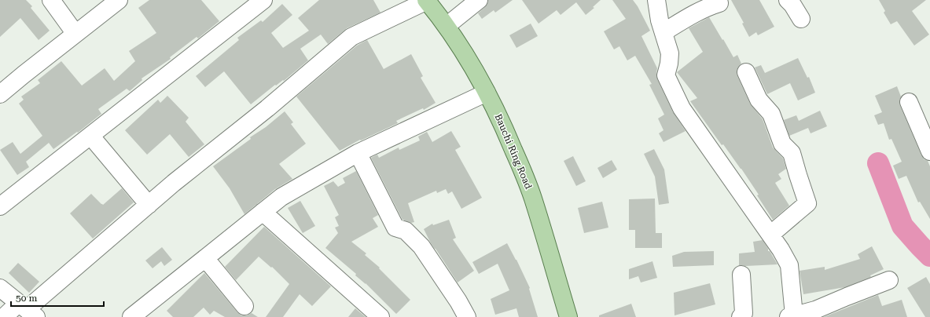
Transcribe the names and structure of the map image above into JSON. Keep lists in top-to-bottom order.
{
  "streets": {
    "main road": ["Bauchi Ring Road"]
  },
  "scale_bar": "50 m"
}
